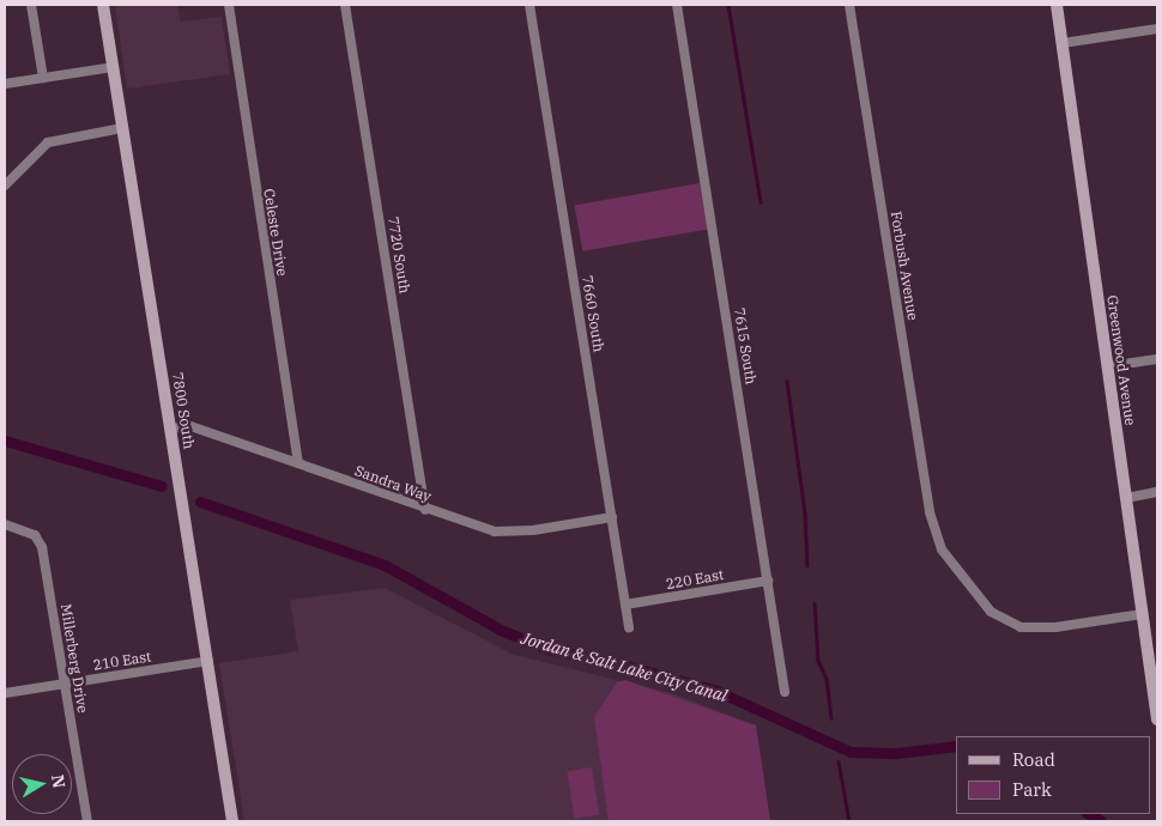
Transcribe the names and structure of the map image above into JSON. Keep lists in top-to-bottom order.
{
  "streets": {
    "main road": ["Greenwood Avenue", "7800 South"],
    "street": [
      "Celeste Drive",
      "7720 South",
      "Forbush Avenue",
      "7660 South",
      "7615 South",
      "Sandra Way",
      "220 East",
      "Millerberg Drive",
      "210 East"
    ]
  },
  "crossings": [
    ["Celeste Drive", "Sandra Way"],
    ["7720 South", "Sandra Way"],
    ["Forbush Avenue", "Greenwood Avenue"],
    ["7660 South", "Sandra Way"],
    ["7660 South", "220 East"],
    ["7615 South", "220 East"],
    ["7800 South", "Sandra Way"],
    ["7800 South", "210 East"],
    ["Millerberg Drive", "210 East"]
  ],
  "water": ["Jordan & Salt Lake City Canal"],
  "legend": ["Road", "Park"],
  "north": "right"
}
